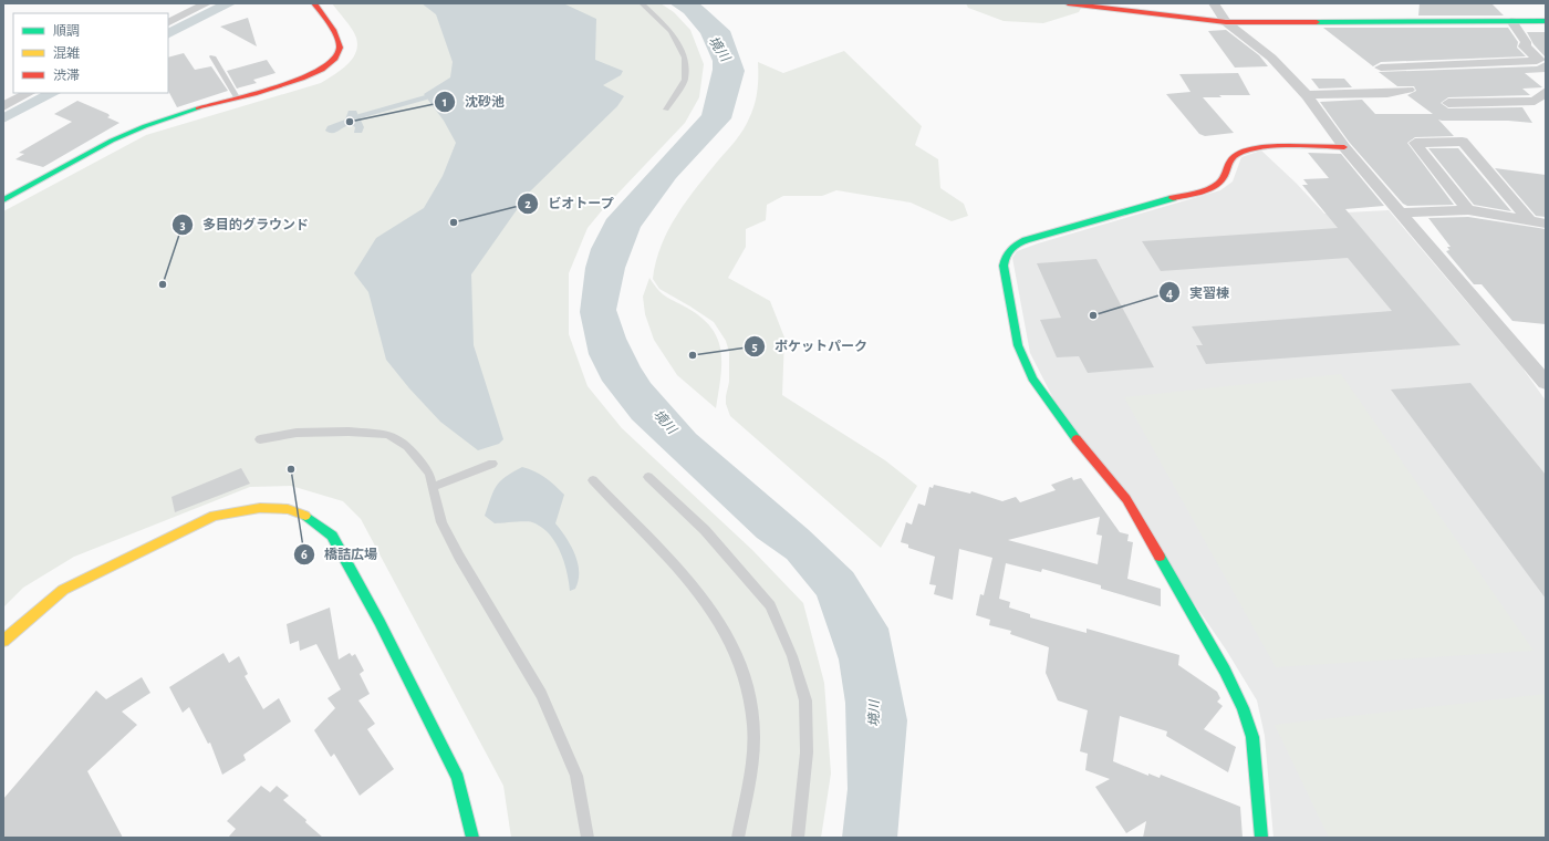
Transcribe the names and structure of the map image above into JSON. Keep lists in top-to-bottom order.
{
  "water": ["境川"],
  "places": [
    "沈砂池",
    "ビオトープ",
    "多目的グラウンド",
    "実習棟",
    "ポケットパーク",
    "橋詰広場"
  ],
  "legend": ["順調", "混雑", "渋滞"]
}
